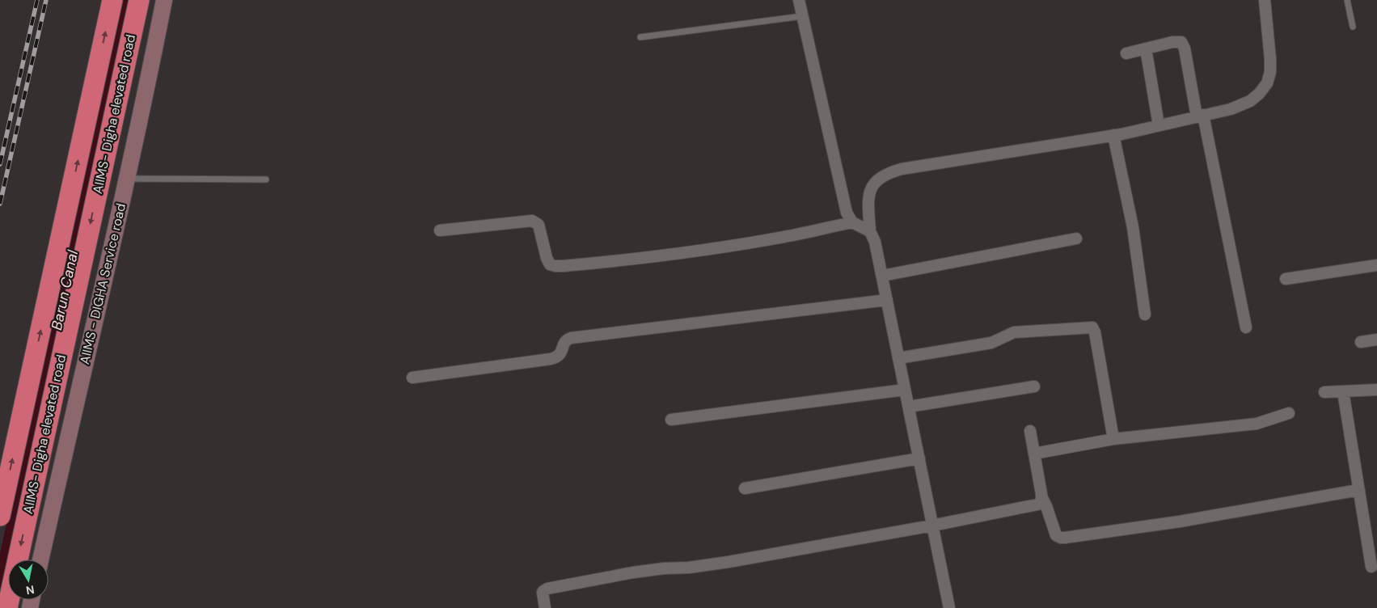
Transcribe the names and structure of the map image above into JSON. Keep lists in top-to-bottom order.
{
  "streets": {
    "highway": ["AIIMS- Digha elevated road"],
    "main road": ["AIIMS - DIGHA Service road"]
  },
  "water": ["Barun Canal"],
  "north": "bottom"
}
